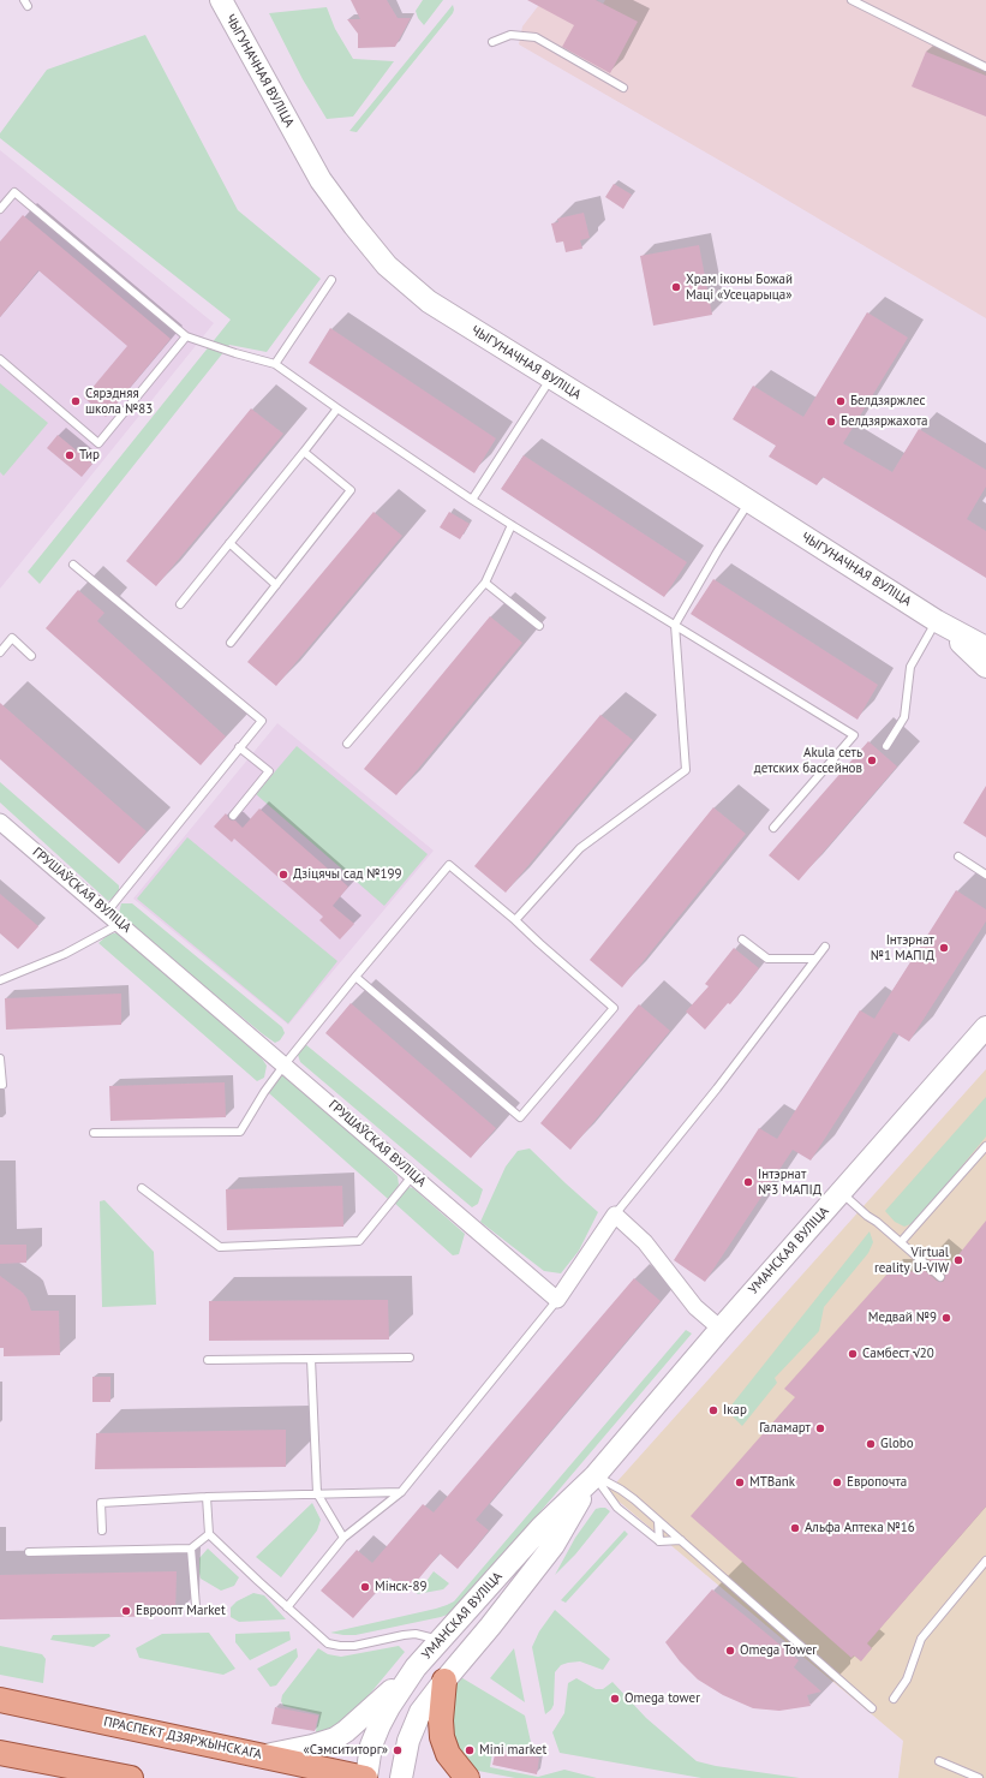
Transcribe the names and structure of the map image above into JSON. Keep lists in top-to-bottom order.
{
  "streets": {
    "main road": ["ЧЫГУНАЧНАЯ ВУЛІЦА", "УМАНСКАЯ ВУЛІЦА", "ПРАСПЕКТ ДЗЯРЖЫНСКАГА"],
    "street": ["ГРУШАЎСКАЯ ВУЛІЦА"]
  },
  "crossings": [
    ["УМАНСКАЯ ВУЛІЦА", "ПРАСПЕКТ ДЗЯРЖЫНСКАГА"]
  ],
  "places": [
    "Храм іконы Божай Маці «Усецарыца»",
    "Сярэдняя школа №83",
    "Белдзяржлес",
    "Белдзяржахота",
    "Тир",
    "Akula сеть детских бассейнов",
    "Дзіцячы сад №199",
    "Інтэрнат №1 МАПІД",
    "Інтэрнат №3 МАПІД",
    "Virtual reality U-VIW",
    "Медвай №9",
    "Самбест √20",
    "Ікар",
    "Галамарт",
    "Globo",
    "MTBank",
    "Европочта",
    "Альфа Аптека №16",
    "Мінск-89",
    "Евроопт Market",
    "Omega Tower",
    "Omega tower",
    "«Сэмсититорг»",
    "Mini market"
  ]
}
